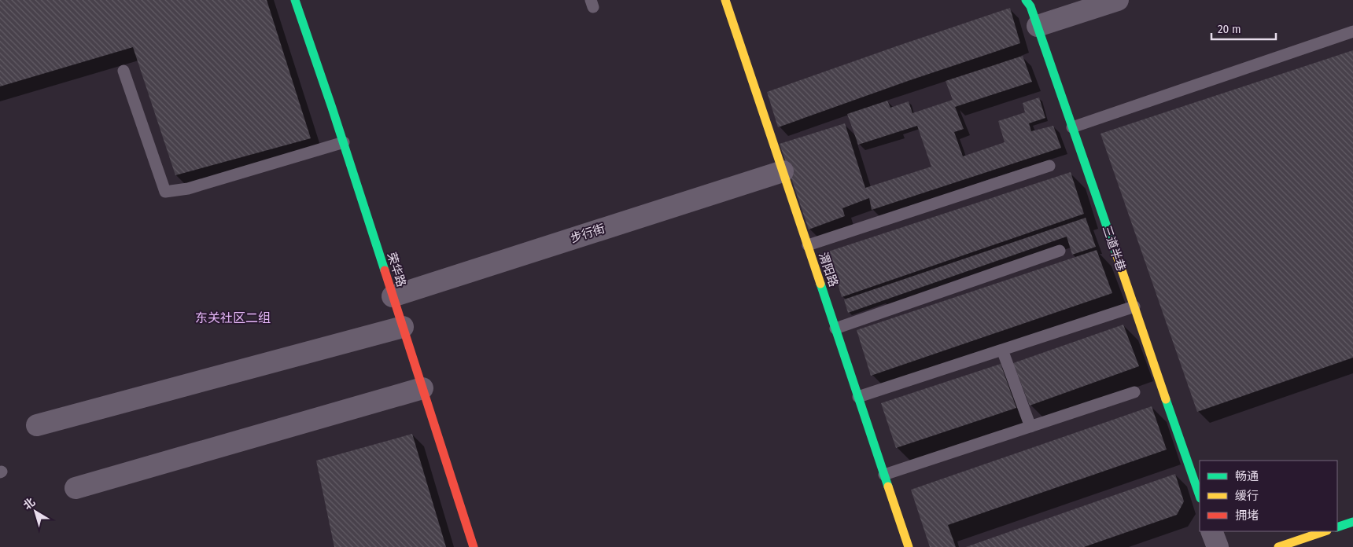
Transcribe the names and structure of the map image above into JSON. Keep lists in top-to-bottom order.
{
  "streets": {
    "street": [
      "步行街",
      "三道半巷",
      "荣华路",
      "渭阳路"
    ]
  },
  "crossings": [
    ["步行街", "荣华路"],
    ["步行街", "渭阳路"]
  ],
  "districts": ["东关社区二组"],
  "legend": ["畅通", "缓行", "拥堵"],
  "scale_bar": "20 m",
  "north": "top left"
}
